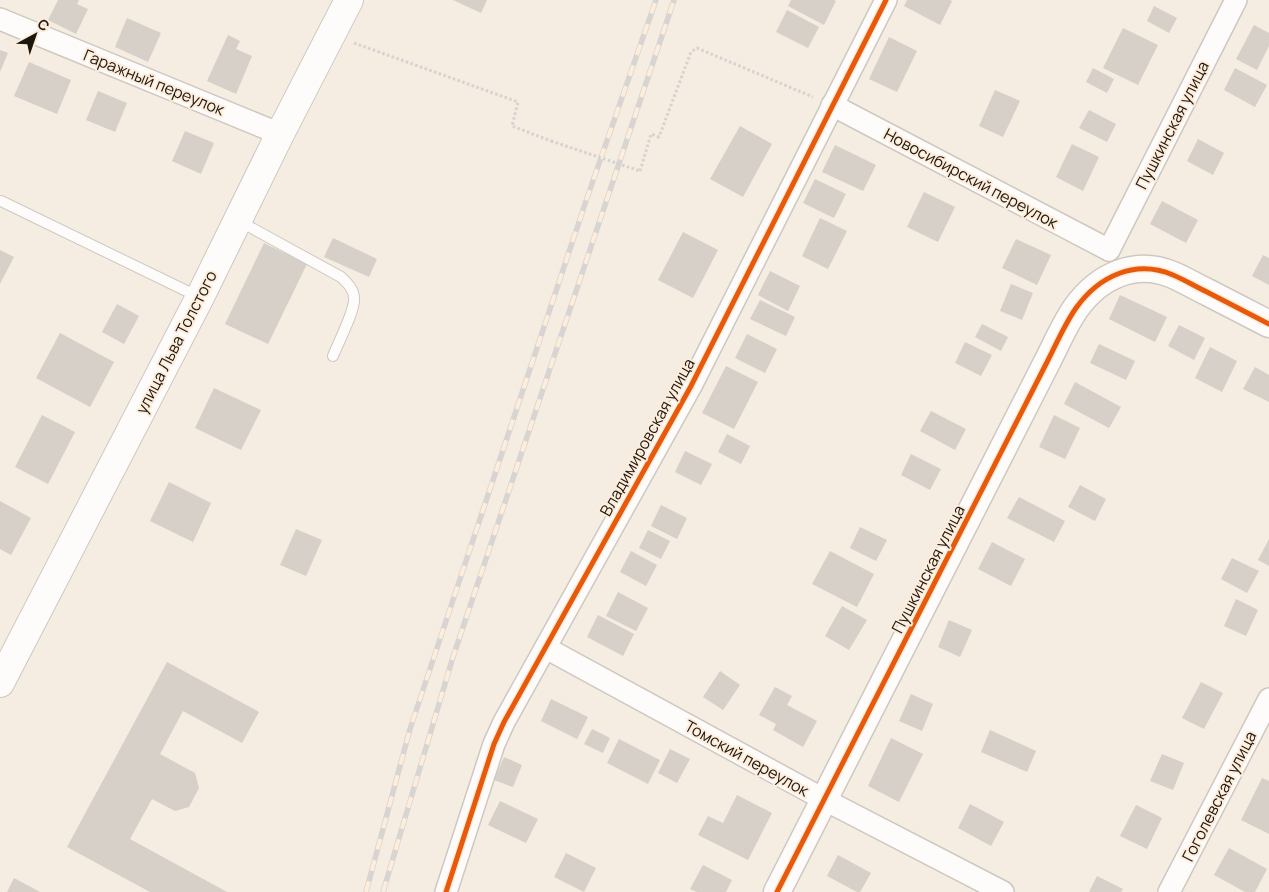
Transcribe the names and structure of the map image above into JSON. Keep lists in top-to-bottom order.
{
  "streets": {
    "main road": ["улица Льва Толстого"],
    "street": [
      "Гаражный переулок",
      "Пушкинская улица",
      "Новосибирский переулок",
      "Владимировская улица",
      "Томский переулок",
      "Гоголевская улица"
    ]
  },
  "crossings": [
    ["Гаражный переулок", "улица Льва Толстого"],
    ["Пушкинская улица", "Новосибирский переулок"],
    ["Пушкинская улица", "Томский переулок"],
    ["Новосибирский переулок", "Владимировская улица"],
    ["Владимировская улица", "Томский переулок"]
  ],
  "north": "top right"
}
